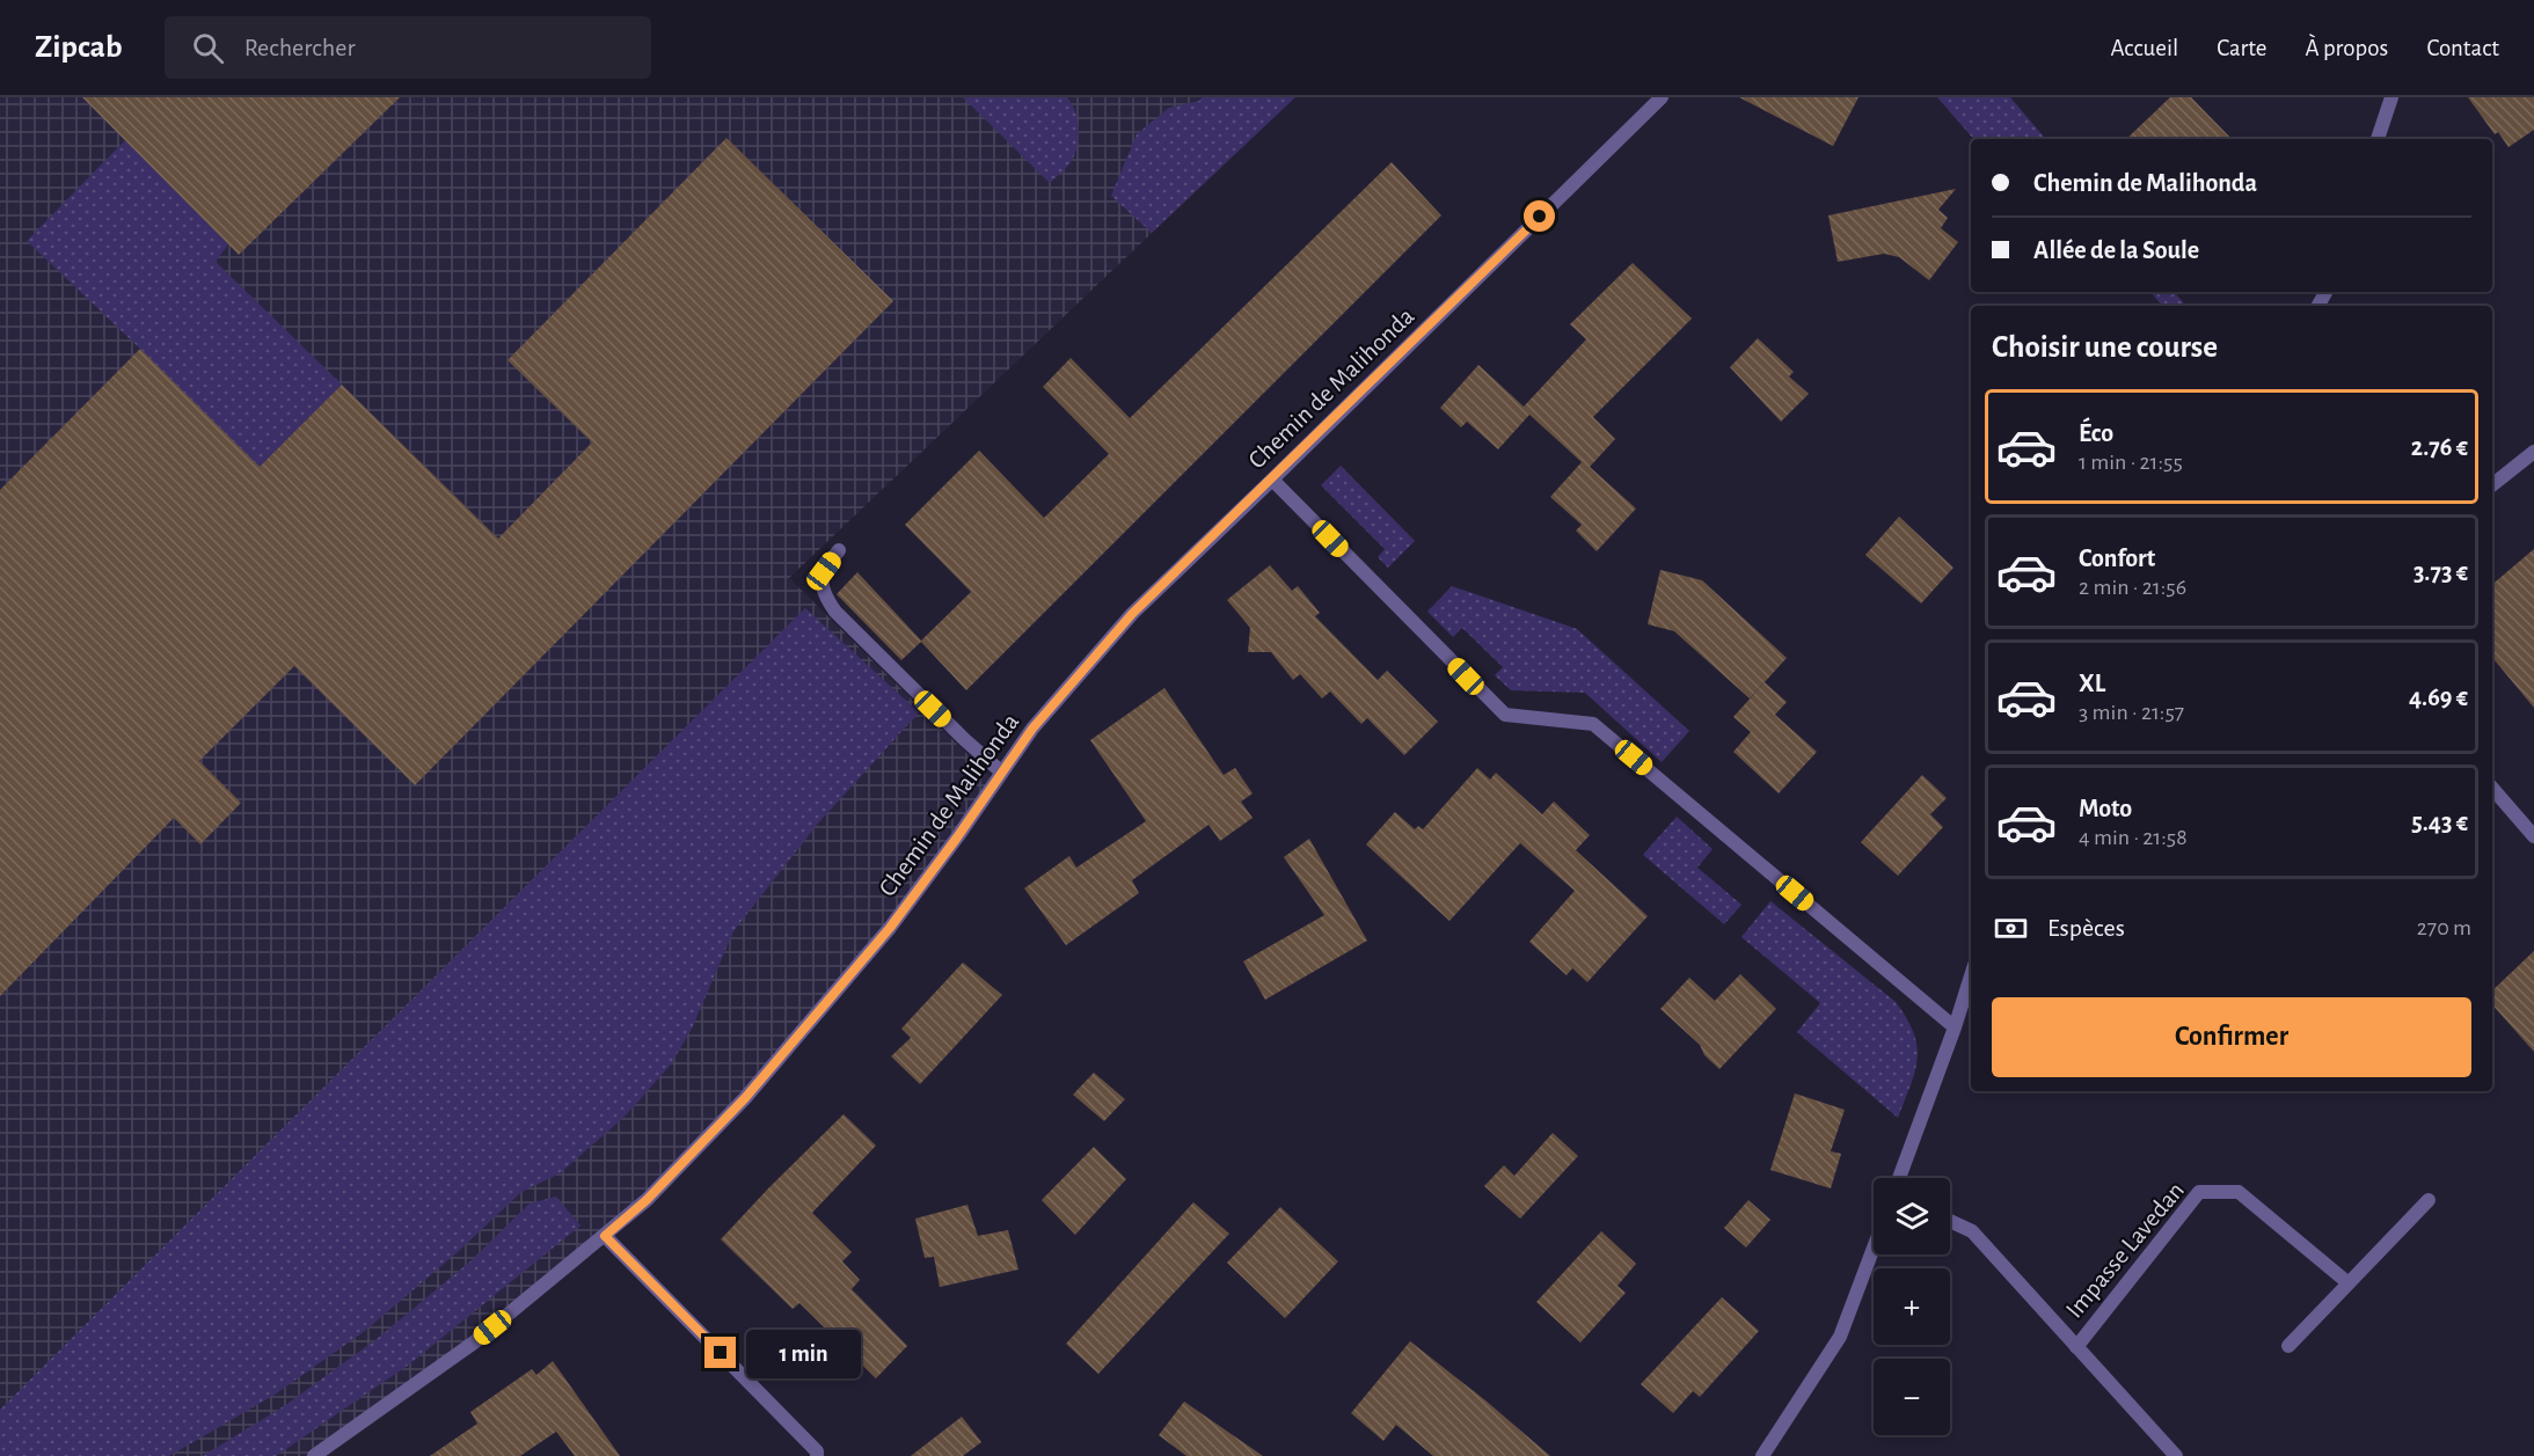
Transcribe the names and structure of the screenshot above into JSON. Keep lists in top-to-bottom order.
{
  "streets": {
    "street": ["Chemin de Malihonda", "Impasse Lavedan"]
  },
  "page": {
    "header": "Zipcab",
    "search": "Rechercher",
    "nav": [
      "Accueil",
      "Carte",
      "À propos",
      "Contact"
    ],
    "banner": ["Chemin de Malihonda", "Allée de la Soule"],
    "heading": "Choisir une course",
    "list": [
      {
        "name": "Éco",
        "note": "1 min · 21:55",
        "value": "2.76 €"
      },
      {
        "name": "Confort",
        "note": "2 min · 21:56",
        "value": "3.73 €"
      },
      {
        "name": "XL",
        "note": "3 min · 21:57",
        "value": "4.69 €"
      },
      {
        "name": "Moto",
        "note": "4 min · 21:58",
        "value": "5.43 €"
      }
    ],
    "pay": ["Espèces", "270 m"],
    "buttons": "Confirmer",
    "map_buttons": ["+", "−"],
    "bubble": "1 min"
  }
}
